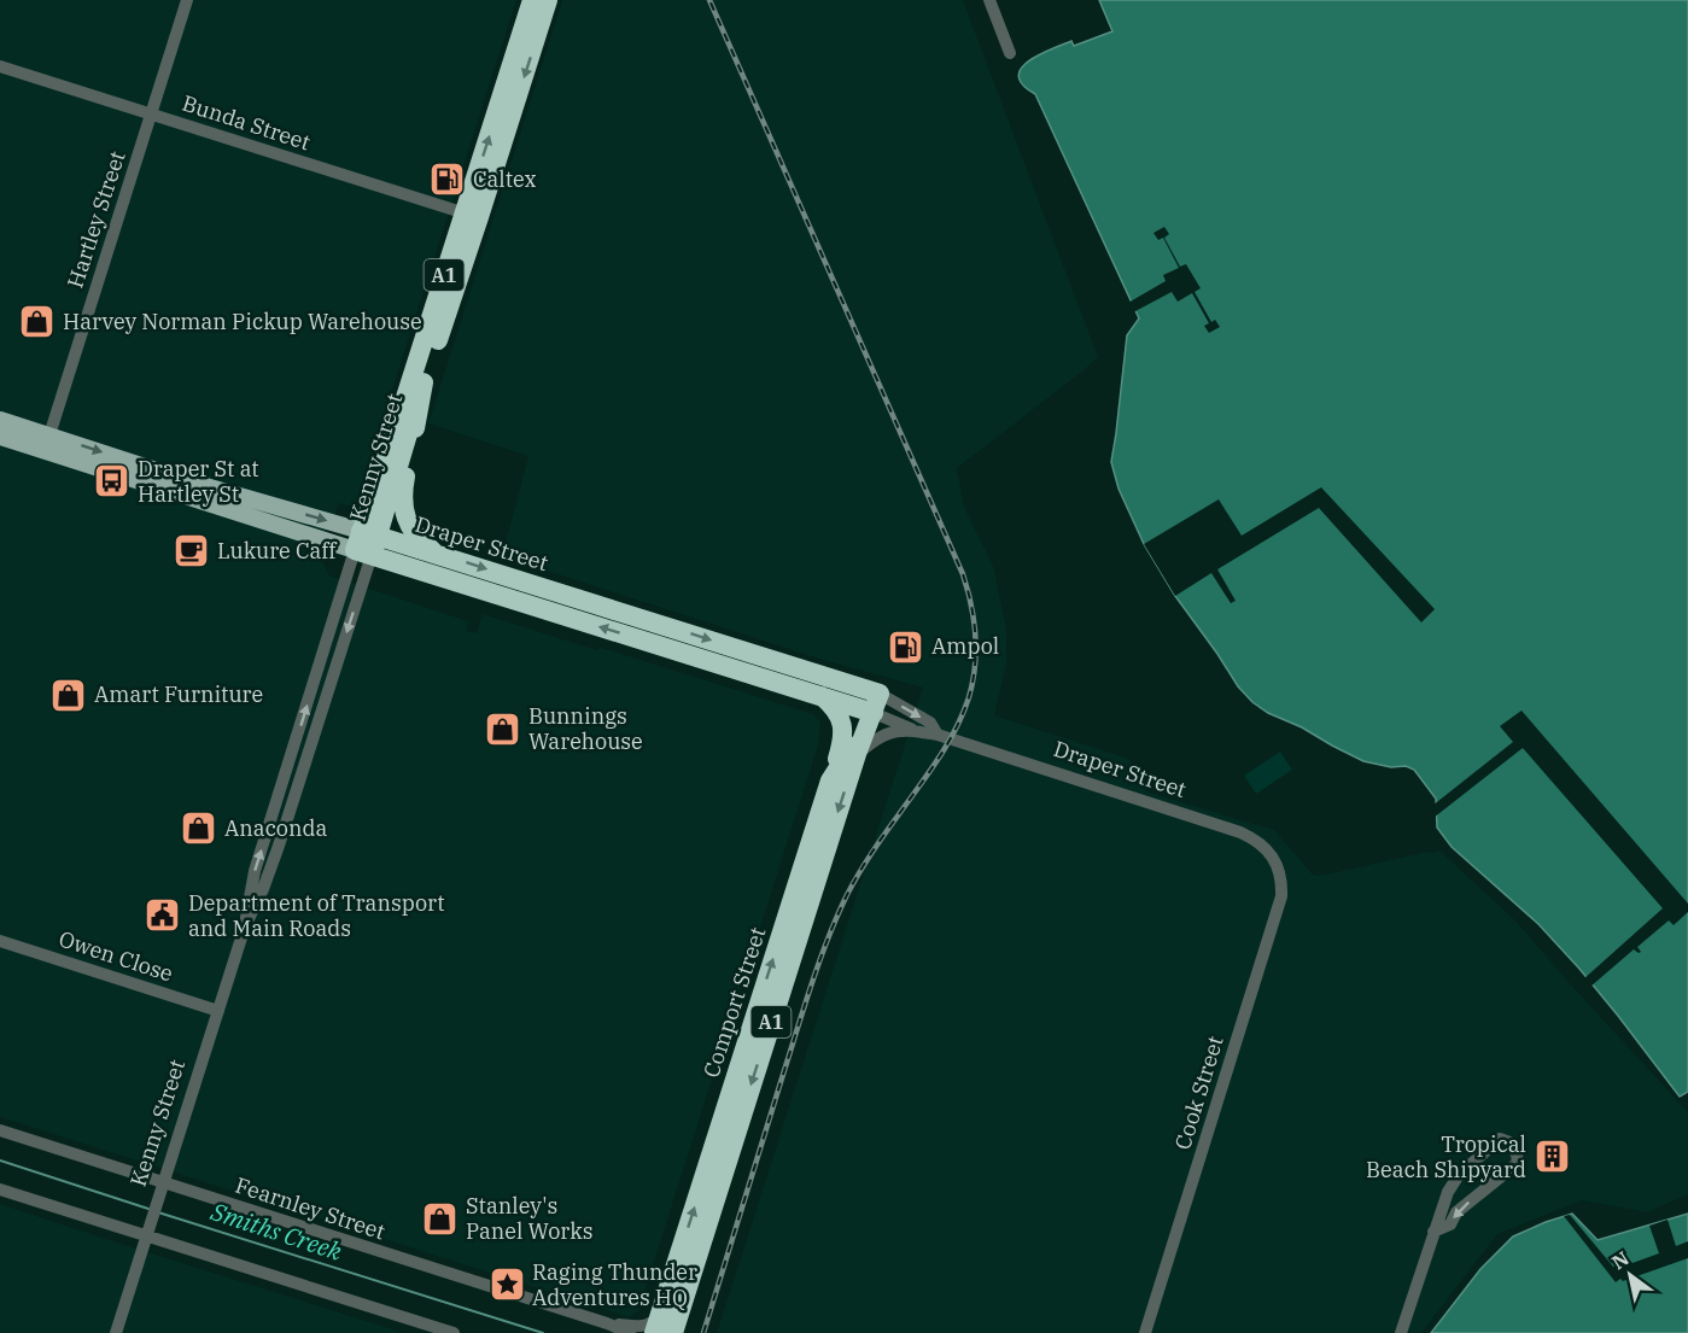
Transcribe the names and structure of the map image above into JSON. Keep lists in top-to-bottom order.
{
  "streets": {
    "highway": [
      "A1",
      "Kenny Street",
      "Draper Street",
      "Comport Street"
    ],
    "street": [
      "Bunda Street",
      "Hartley Street",
      "Owen Close",
      "Cook Street",
      "Fearnley Street"
    ]
  },
  "crossings": [
    ["Bunda Street", "Hartley Street"],
    ["Bunda Street", "Kenny Street"],
    ["Hartley Street", "Draper Street"],
    ["Kenny Street", "Draper Street"],
    ["Kenny Street", "Owen Close"],
    ["Kenny Street", "Fearnley Street"],
    ["Draper Street", "Comport Street"],
    ["Draper Street", "Cook Street"],
    ["Comport Street", "Fearnley Street"]
  ],
  "water": ["Smiths Creek"],
  "places": {
    "fuel station": ["Caltex", "Ampol"],
    "shop": [
      "Harvey Norman Pickup Warehouse",
      "Amart Furniture",
      "Bunnings Warehouse",
      "Anaconda",
      "Stanley's Panel Works"
    ],
    "bus stop": ["Draper St at Hartley St"],
    "cafe": ["Lukure Caff"],
    "public building": ["Department of Transport and Main Roads"],
    "building": ["Tropical Beach Shipyard"],
    "place": ["Raging Thunder Adventures HQ"]
  },
  "north": "top left"
}
